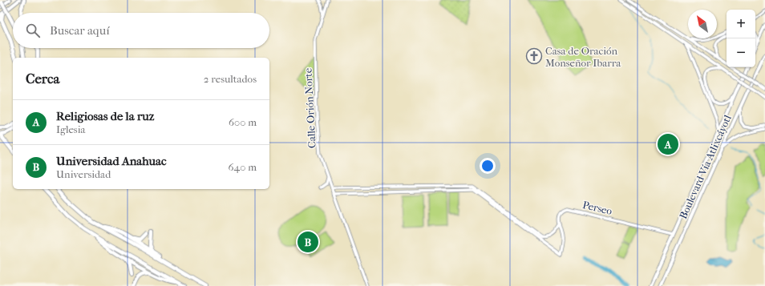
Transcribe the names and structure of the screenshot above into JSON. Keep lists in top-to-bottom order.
{
  "streets": {
    "main road": ["Boulevard Vía Atlixcáyotl"],
    "street": ["Calle Orión Norte", "Perseo"]
  },
  "crossings": [
    ["Boulevard Vía Atlixcáyotl", "Perseo"]
  ],
  "places": {
    "church": ["Casa de Oración Monseñor Ibarra"]
  },
  "north": "top left",
  "page": {
    "map_buttons": ["+", "−"],
    "search": "Buscar aquí",
    "heading": ["Cerca", "2 resultados"],
    "list": [
      {
        "mark": "A",
        "name": "Religiosas de la ruz",
        "note": "Iglesia",
        "value": "600 m"
      },
      {
        "mark": "B",
        "name": "Universidad Anahuac",
        "note": "Universidad",
        "value": "640 m"
      }
    ],
    "pins": ["A", "B"]
  }
}
